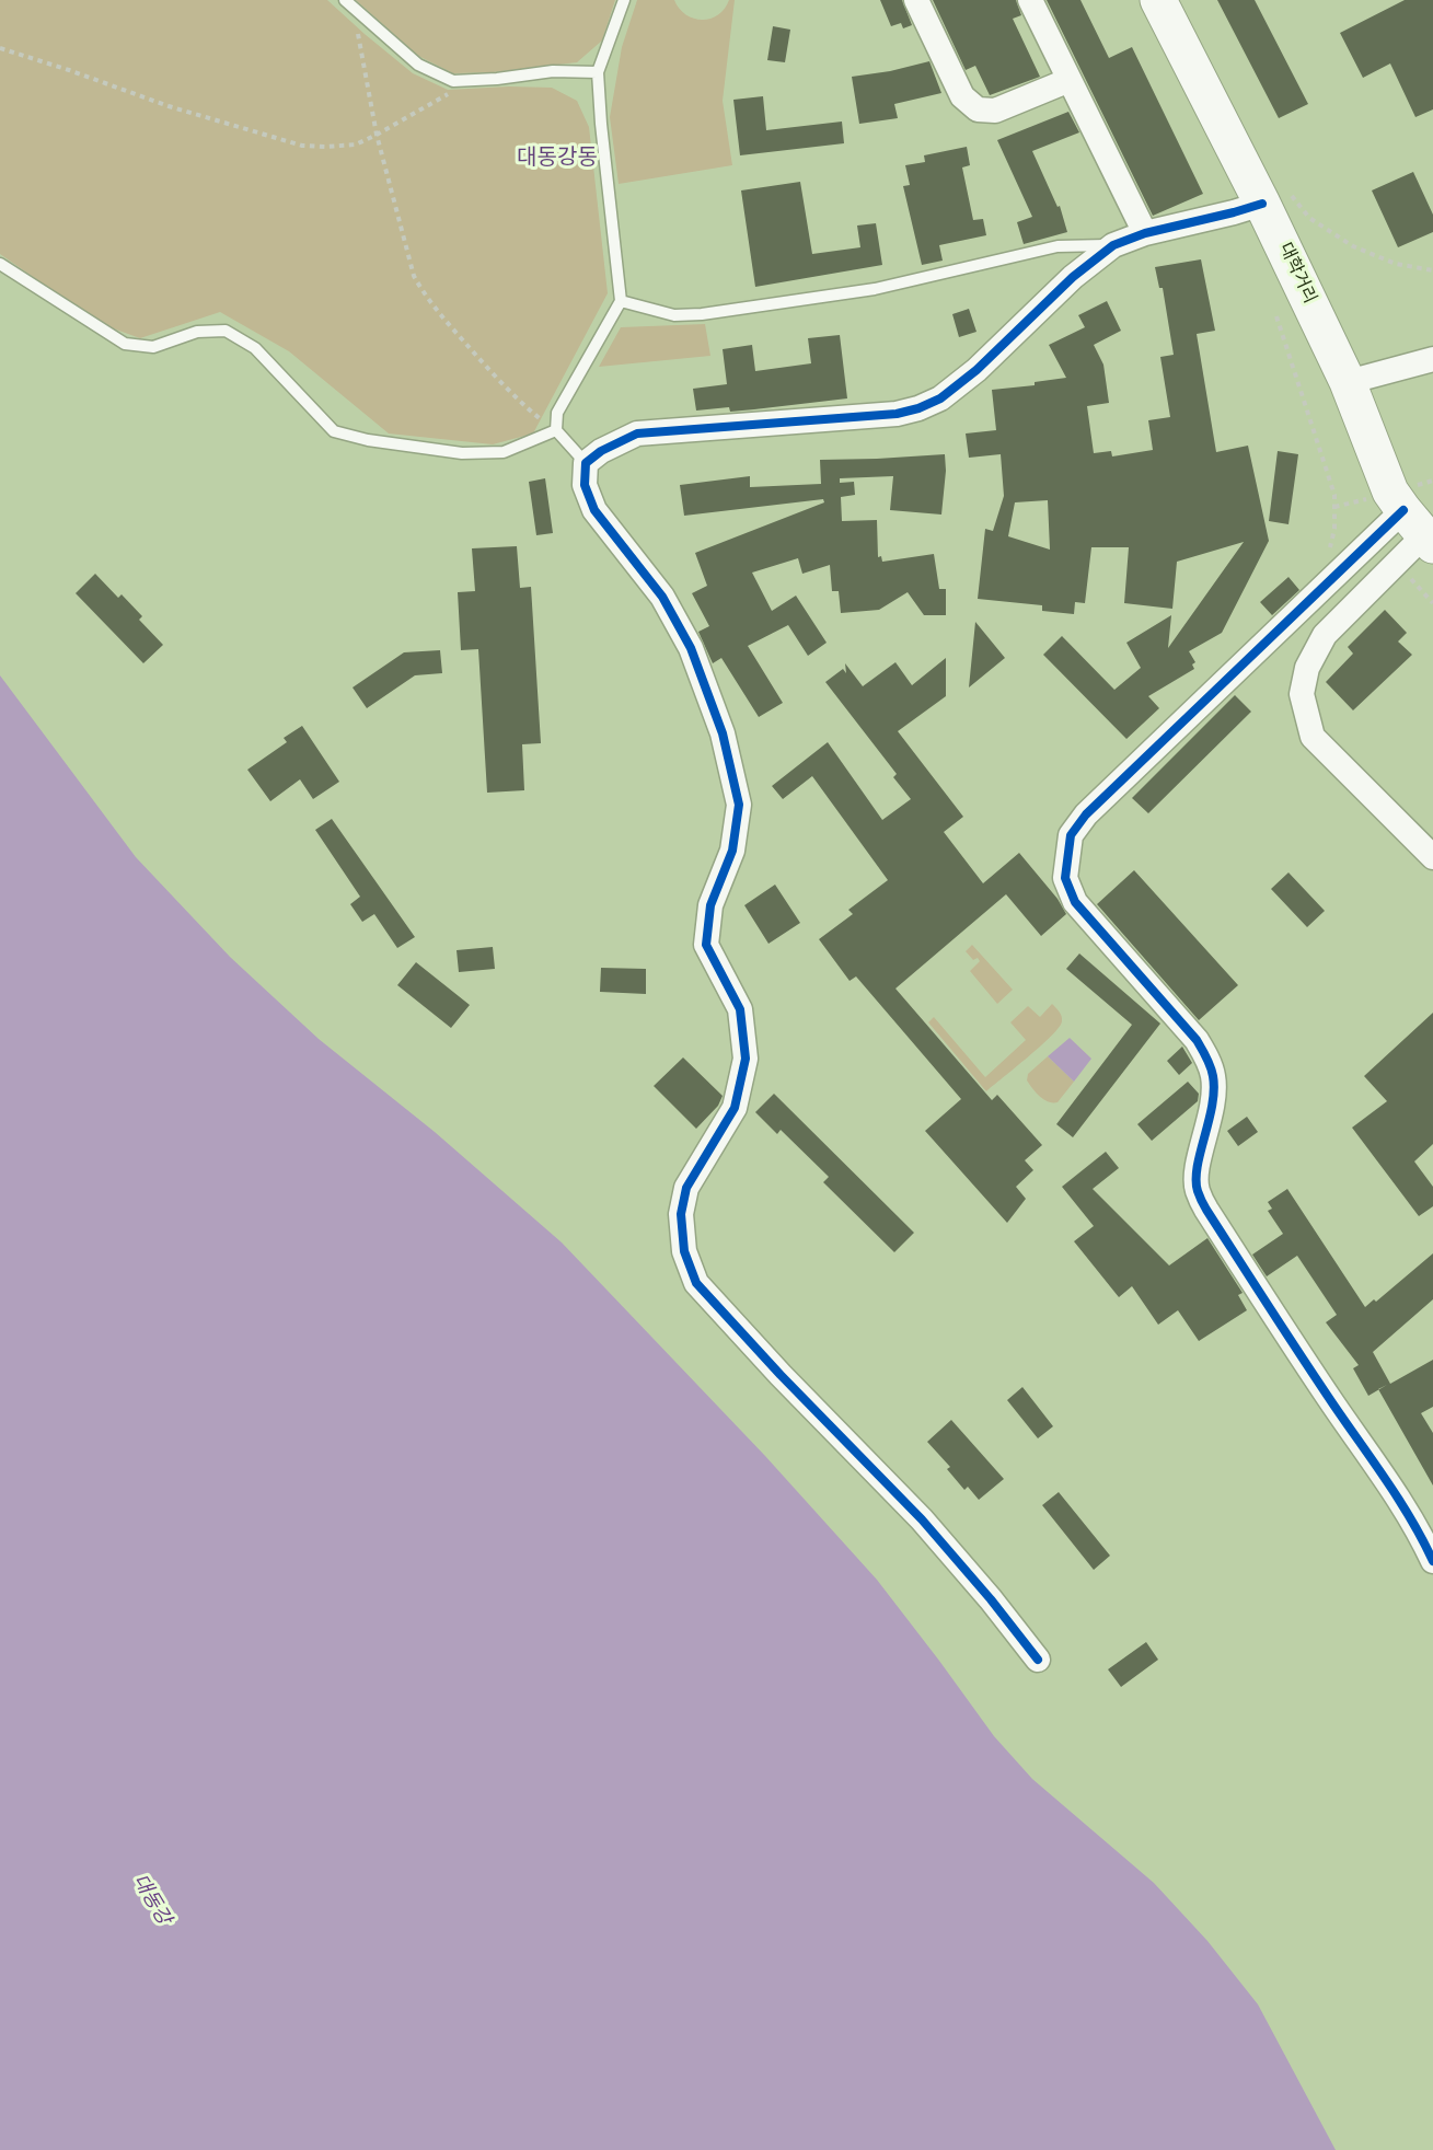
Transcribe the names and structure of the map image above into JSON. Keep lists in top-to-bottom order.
{
  "streets": {
    "main road": ["대학거리"]
  },
  "districts": ["대동강동"],
  "water": ["대동강"]
}
